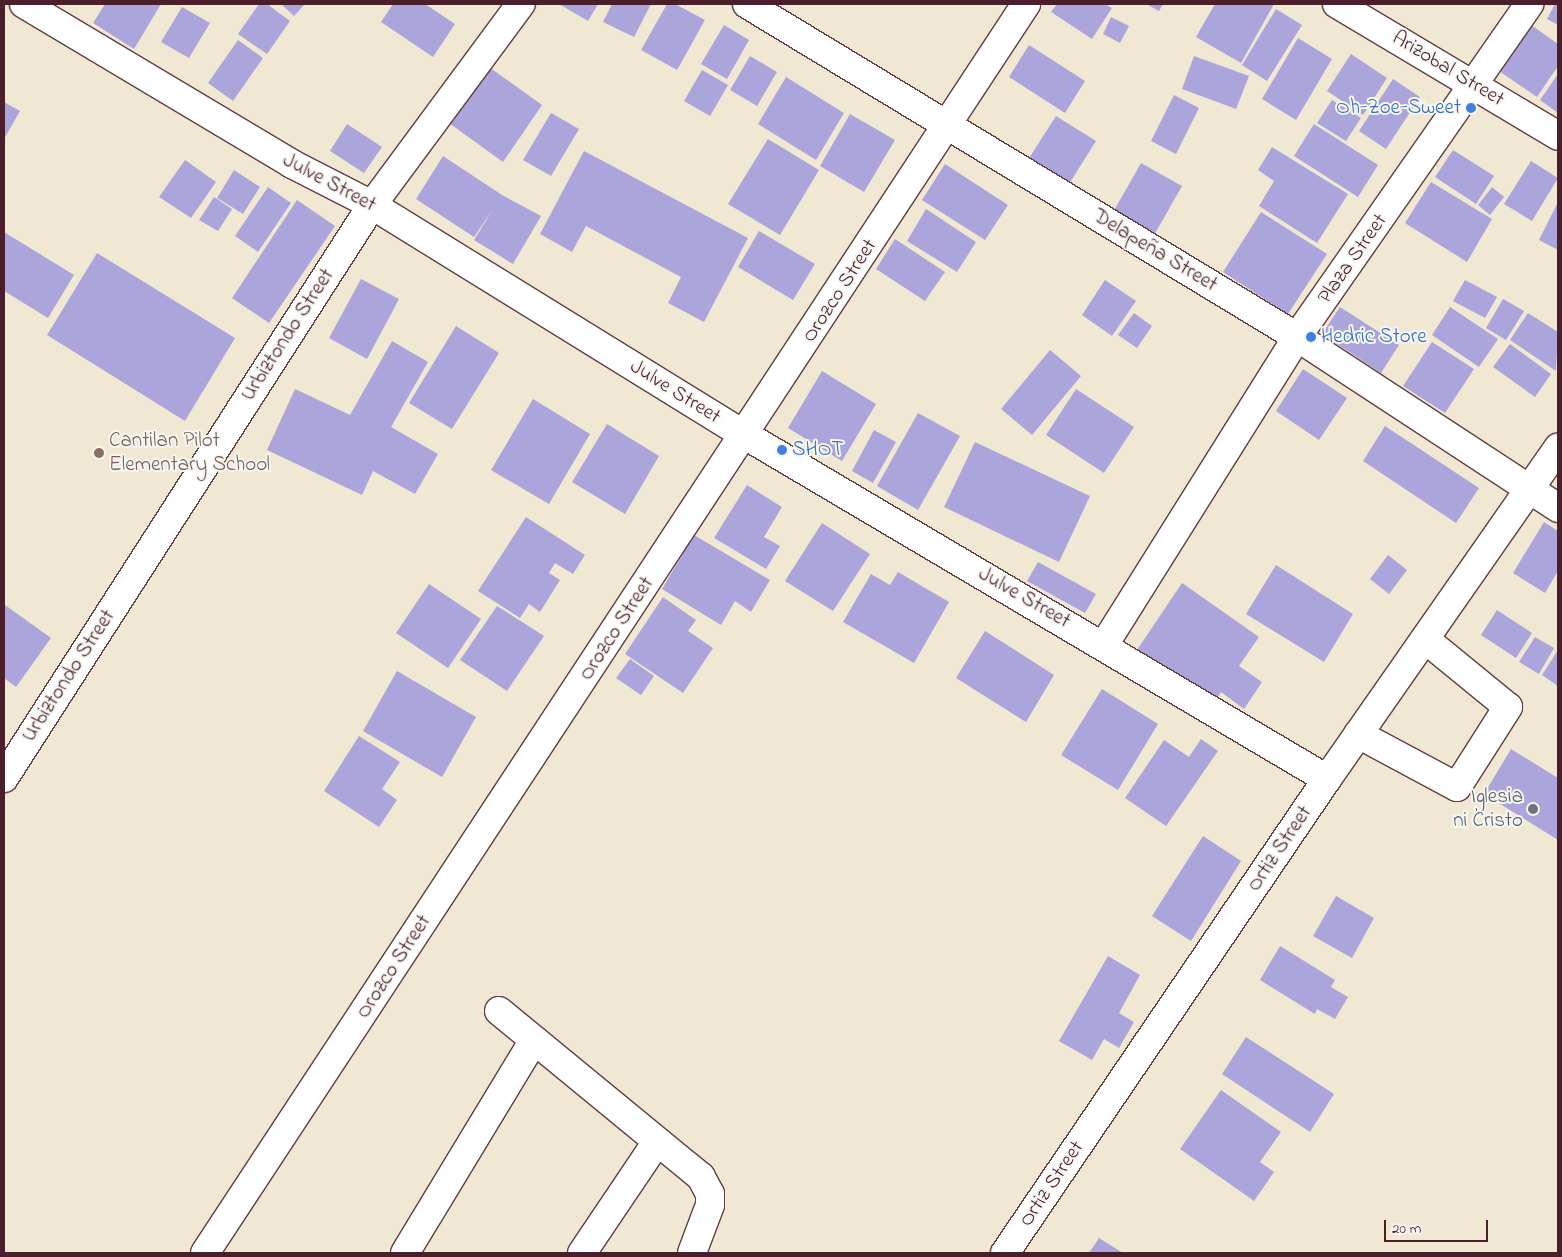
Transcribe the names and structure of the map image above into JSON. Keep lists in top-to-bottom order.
{
  "streets": {
    "street": [
      "Arizobal Street",
      "Julve Street",
      "Delapeña Street",
      "Plaza Street",
      "Orozco Street",
      "Urbiztondo Street",
      "Ortiz Street"
    ]
  },
  "crossings": [
    ["Arizobal Street", "Plaza Street"],
    ["Julve Street", "Plaza Street"],
    ["Julve Street", "Orozco Street"],
    ["Julve Street", "Urbiztondo Street"],
    ["Julve Street", "Ortiz Street"],
    ["Delapeña Street", "Plaza Street"],
    ["Delapeña Street", "Orozco Street"],
    ["Delapeña Street", "Ortiz Street"]
  ],
  "places": [
    "Oh-Zoe-Sweet",
    "Hedric Store",
    "SHOT",
    "Cantilan Pilot Elementary School",
    "Iglesia ni Cristo"
  ],
  "scale_bar": "20 m"
}
